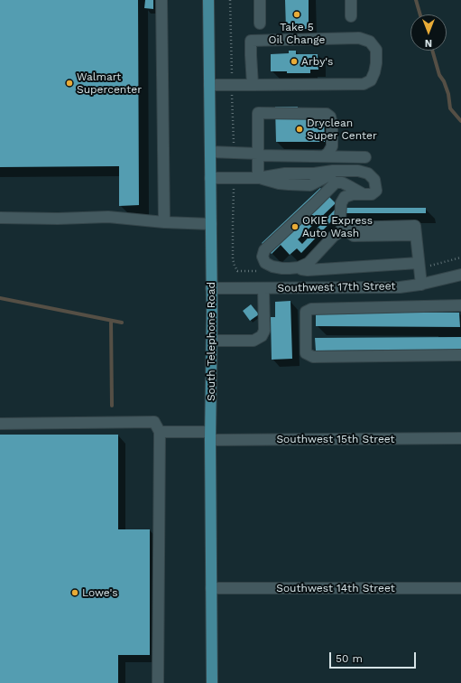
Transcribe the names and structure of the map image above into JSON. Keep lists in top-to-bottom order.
{
  "streets": {
    "main road": ["South Telephone Road"],
    "street": ["Southwest 17th Street", "Southwest 15th Street", "Southwest 14th Street"]
  },
  "crossings": [
    ["Southwest 17th Street", "South Telephone Road"],
    ["South Telephone Road", "Southwest 15th Street"],
    ["South Telephone Road", "Southwest 14th Street"]
  ],
  "places": [
    "Take 5 Oil Change",
    "Arby's",
    "Walmart Supercenter",
    "Dryclean Super Center",
    "OKIE Express Auto Wash",
    "Lowe's"
  ],
  "scale_bar": "50 m",
  "north": "bottom"
}
